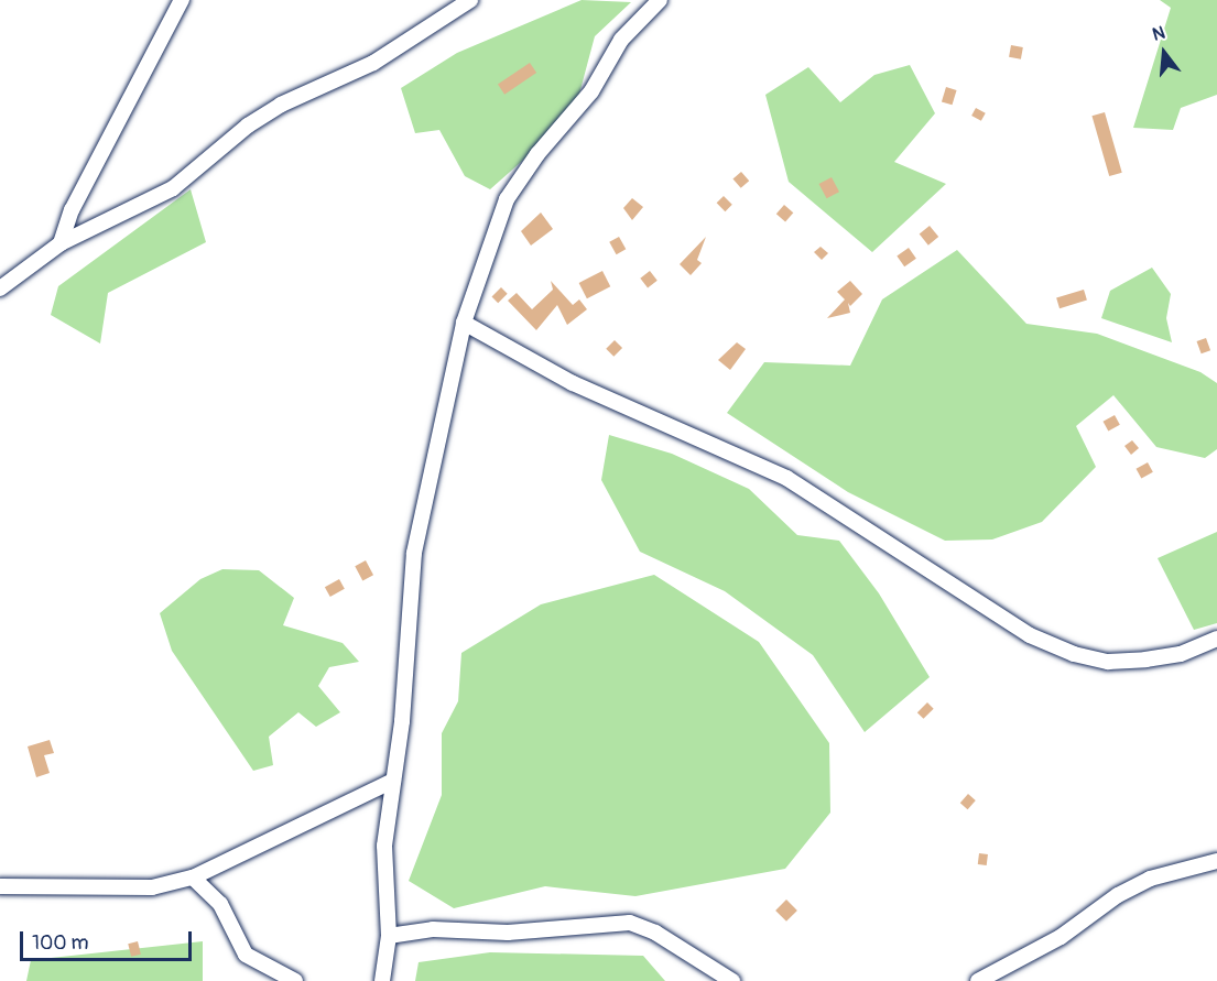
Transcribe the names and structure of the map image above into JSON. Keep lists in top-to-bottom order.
{
  "scale_bar": "100 m",
  "north": "top"
}
